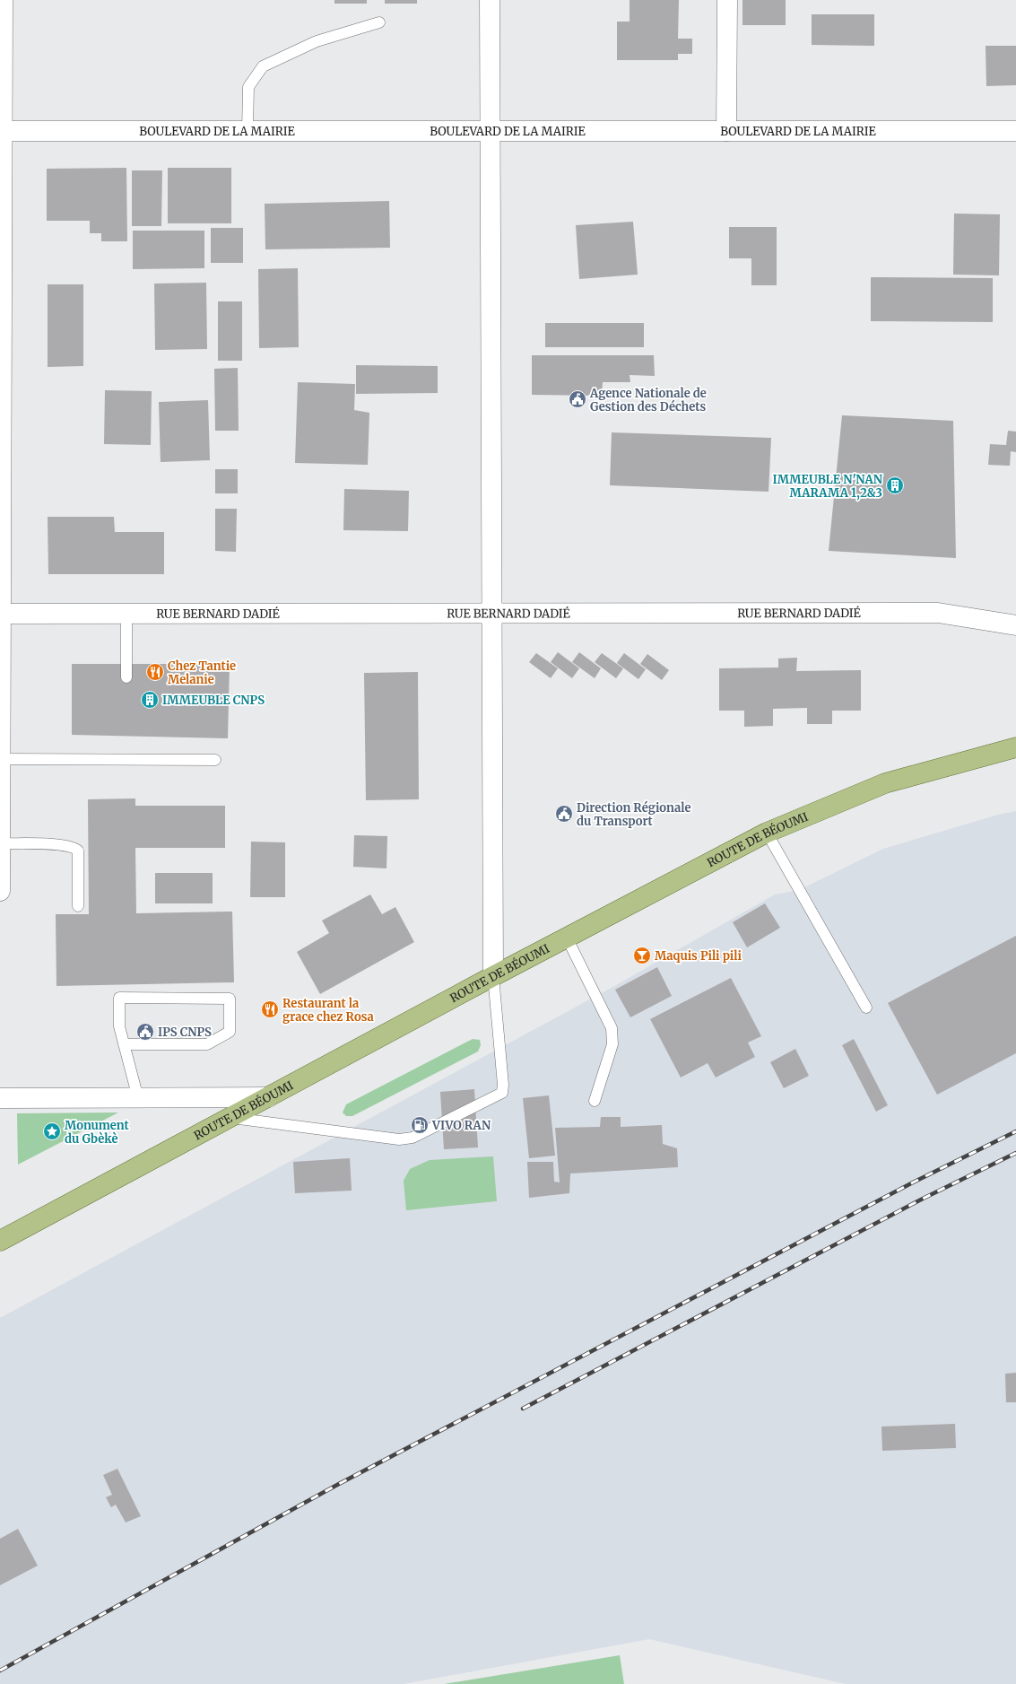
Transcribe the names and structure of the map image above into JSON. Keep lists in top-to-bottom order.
{
  "streets": {
    "main road": ["ROUTE DE BÉOUMI"],
    "street": ["BOULEVARD DE LA MAIRIE", "RUE BERNARD DADIÉ"]
  },
  "places": {
    "public building": ["Agence Nationale de Gestion des Déchets", "Direction Régionale du Transport", "IPS CNPS"],
    "building": ["IMMEUBLE N'NAN MARAMA 1,2&3", "IMMEUBLE CNPS"],
    "restaurant": ["Chez Tantie Melanie", "Restaurant la grace chez Rosa"],
    "bar": ["Maquis Pili pili"],
    "fuel station": ["VIVO RAN"],
    "place": ["Monument du Gbèkè"]
  }
}
